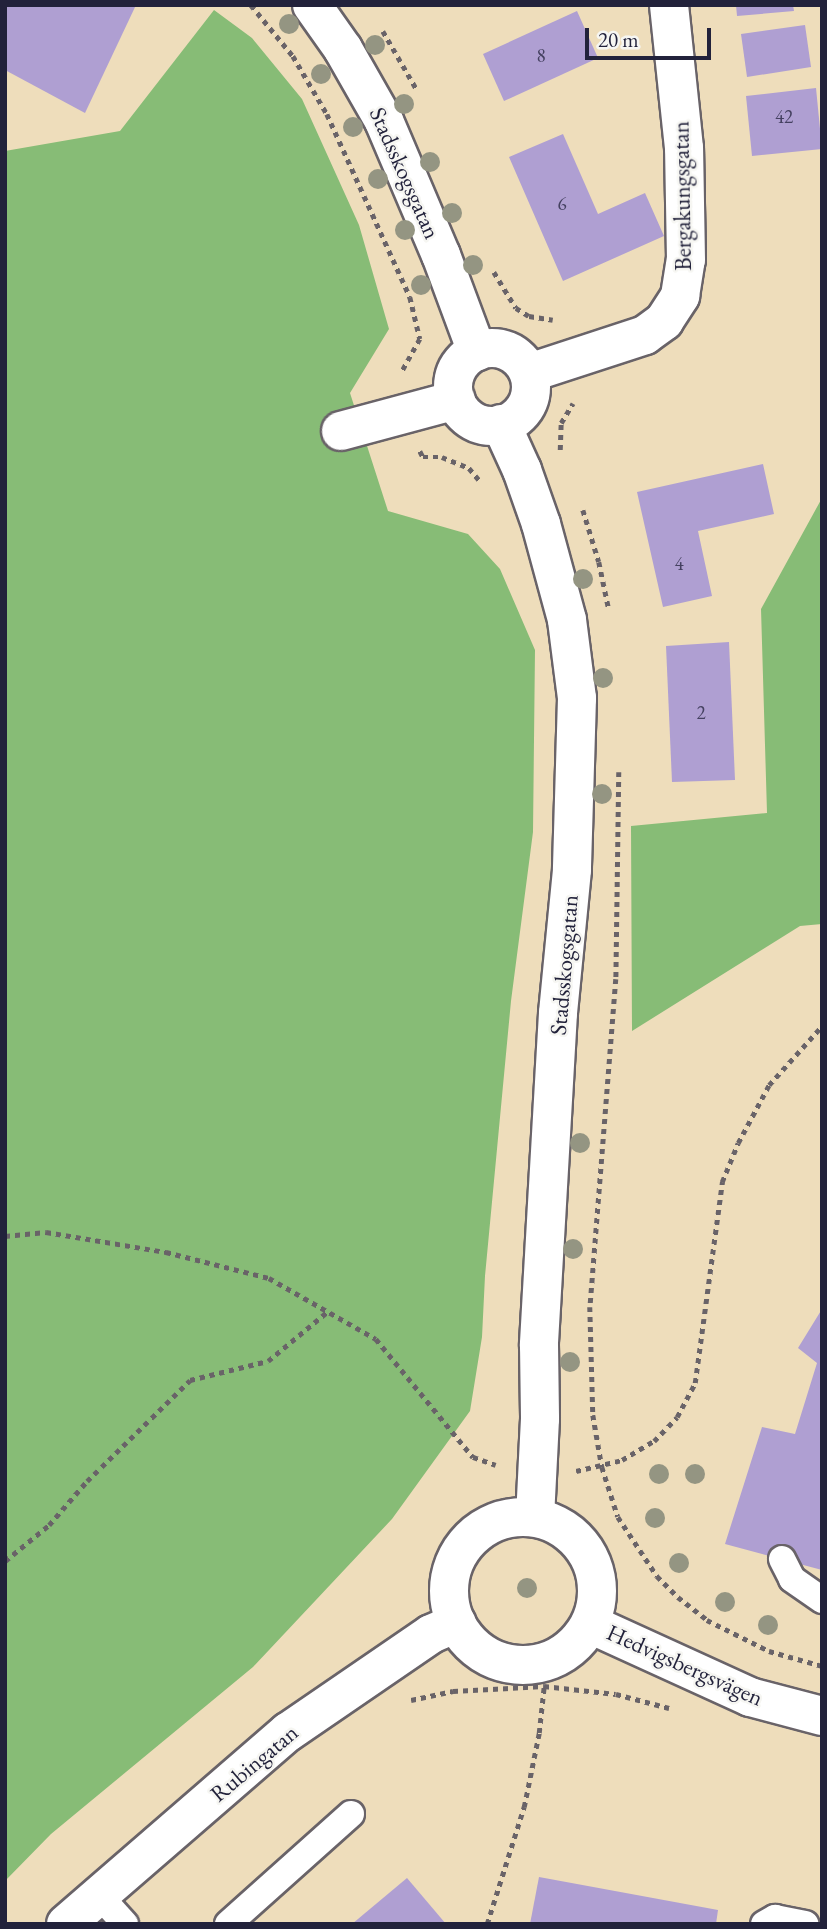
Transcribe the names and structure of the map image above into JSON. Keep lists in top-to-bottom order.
{
  "streets": {
    "street": [
      "Stadsskogsgatan",
      "Bergakungsgatan",
      "Hedvigsbergsvägen",
      "Rubingatan"
    ]
  },
  "crossings": [
    ["Stadsskogsgatan", "Bergakungsgatan"],
    ["Stadsskogsgatan", "Hedvigsbergsvägen"],
    ["Stadsskogsgatan", "Rubingatan"],
    ["Hedvigsbergsvägen", "Rubingatan"]
  ],
  "house_numbers": [
    "8",
    "42",
    "6",
    "4",
    "2"
  ],
  "scale_bar": "20 m"
}
